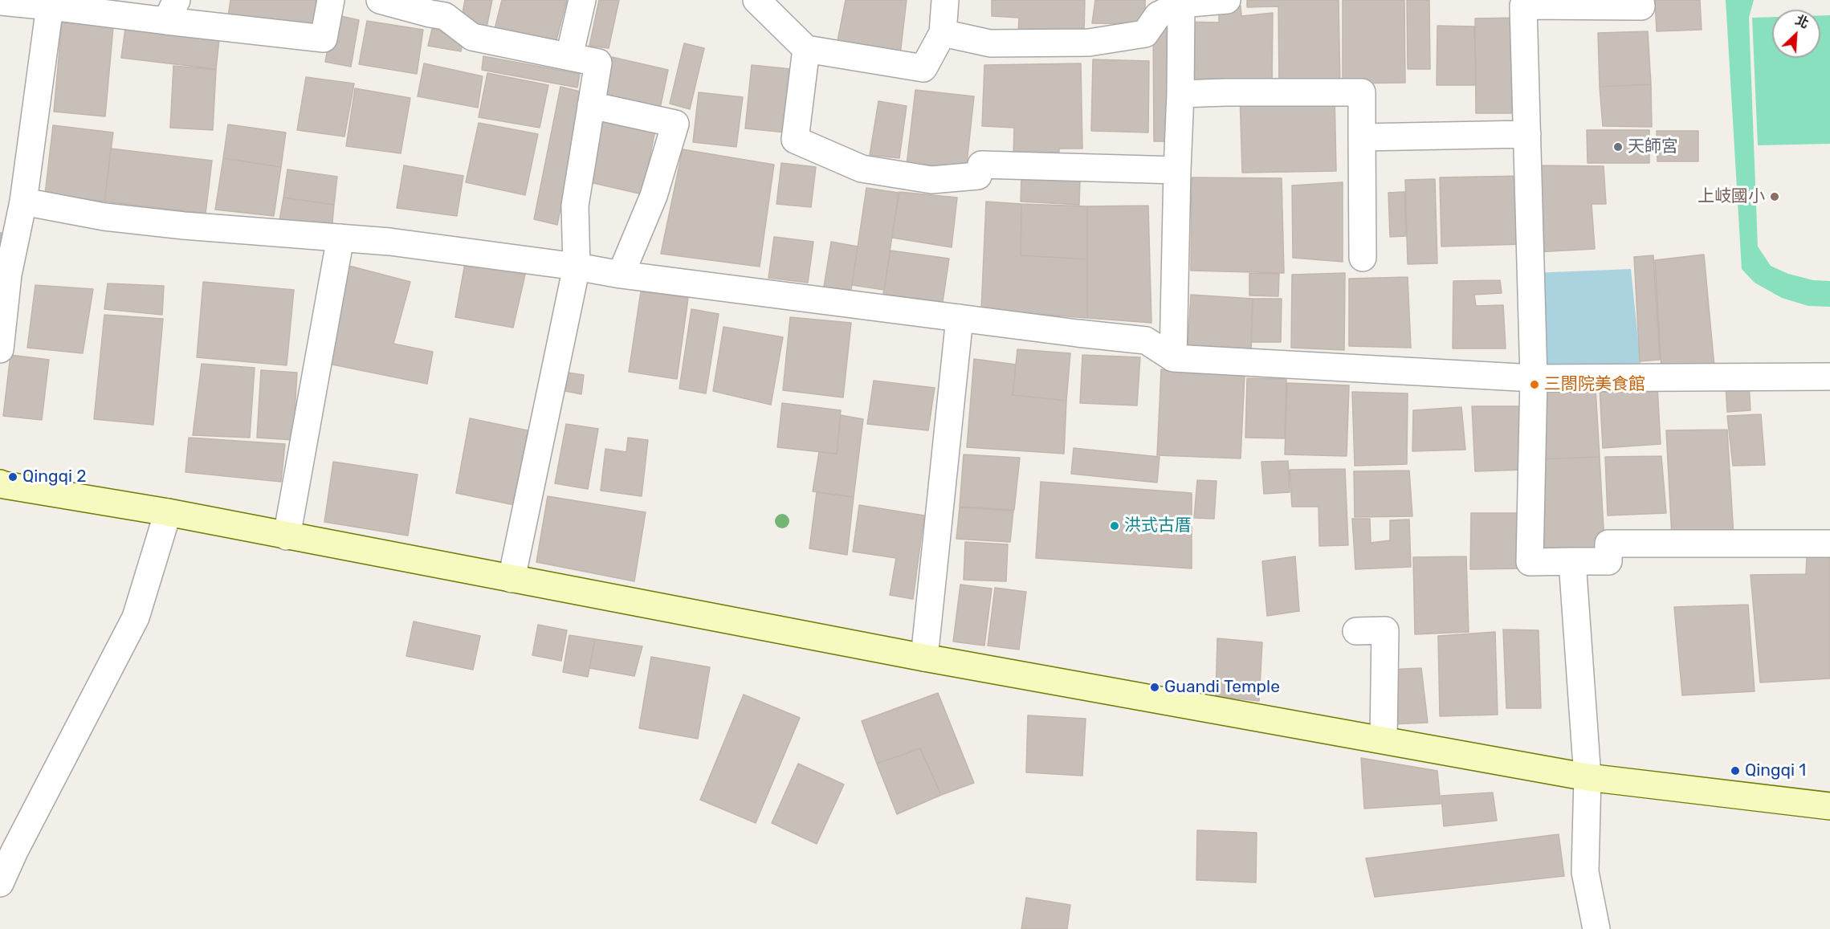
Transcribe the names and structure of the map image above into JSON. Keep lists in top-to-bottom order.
{
  "places": [
    "天師宮",
    "上岐國小",
    "三閤院美食館",
    "Qingqi 2",
    "洪式古厝",
    "Guandi Temple",
    "Qingqi 1"
  ],
  "north": "top right"
}
